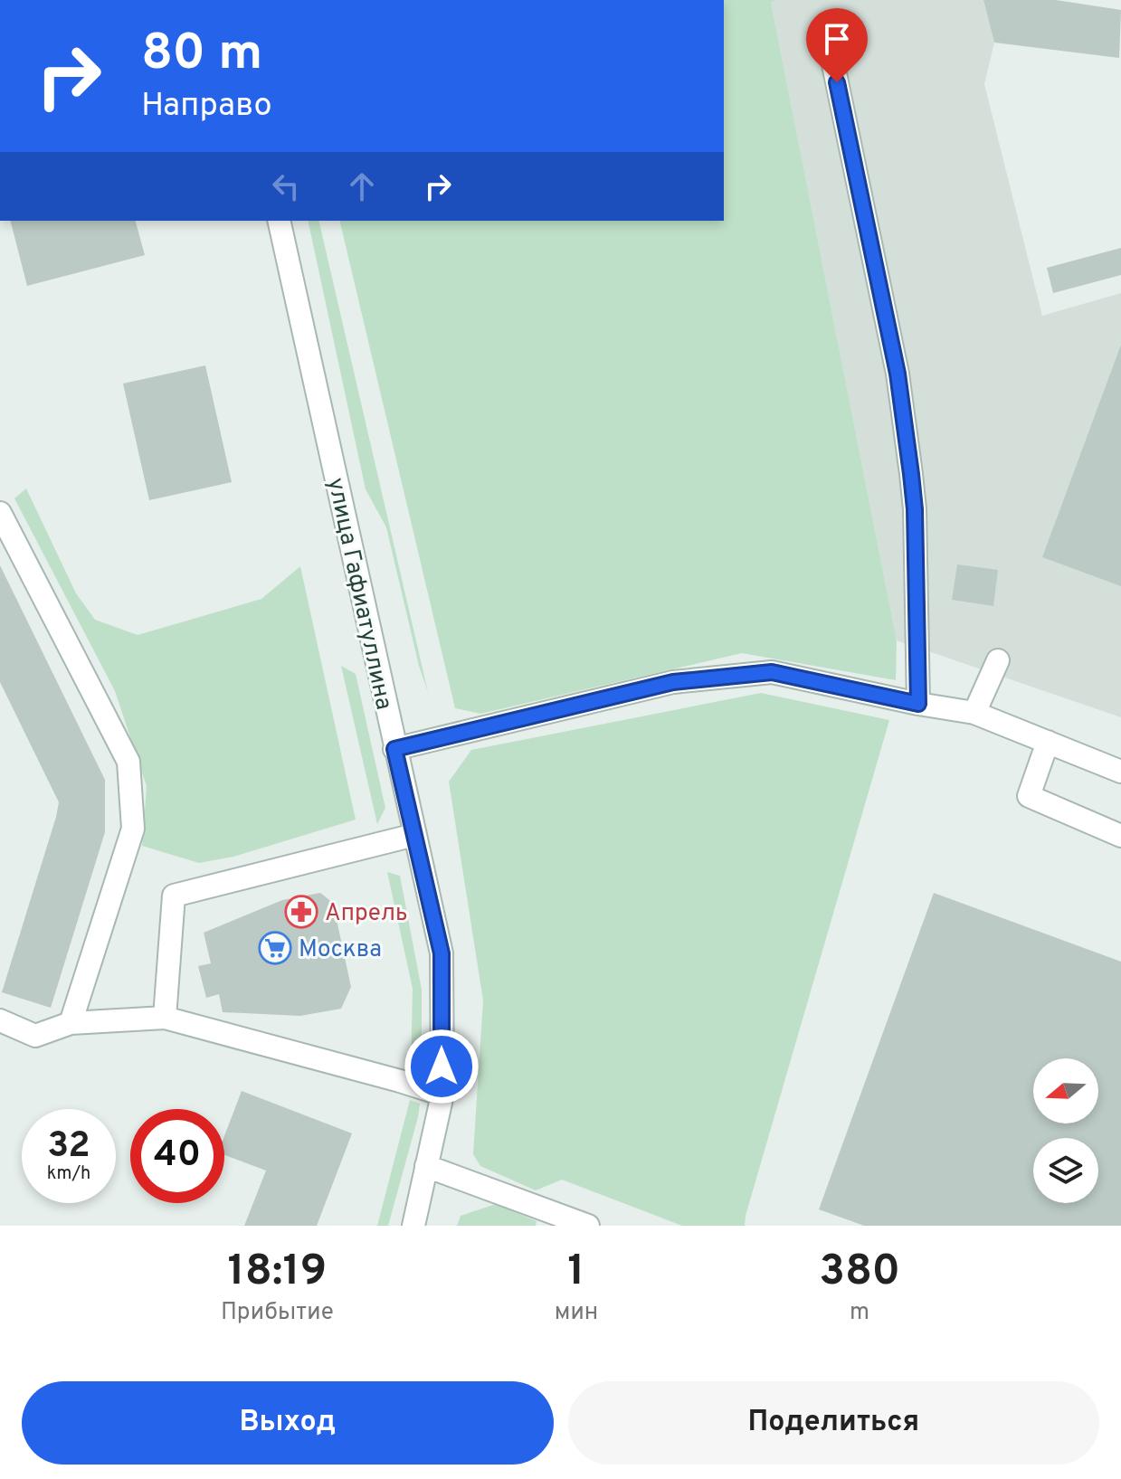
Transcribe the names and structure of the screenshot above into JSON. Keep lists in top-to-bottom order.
{
  "streets": {
    "street": ["улица Гафиатуллина"]
  },
  "places": {
    "pharmacy": ["Апрель"],
    "supermarket": ["Москва"]
  },
  "north": "left",
  "page": {
    "turn": ["80 m", "Направо"],
    "speed": "32 km/h",
    "limit": "40",
    "eta": [
      "18:19",
      "Прибытие",
      "1",
      "мин",
      "380",
      "m"
    ],
    "buttons": ["Выход", "Поделиться"]
  }
}
